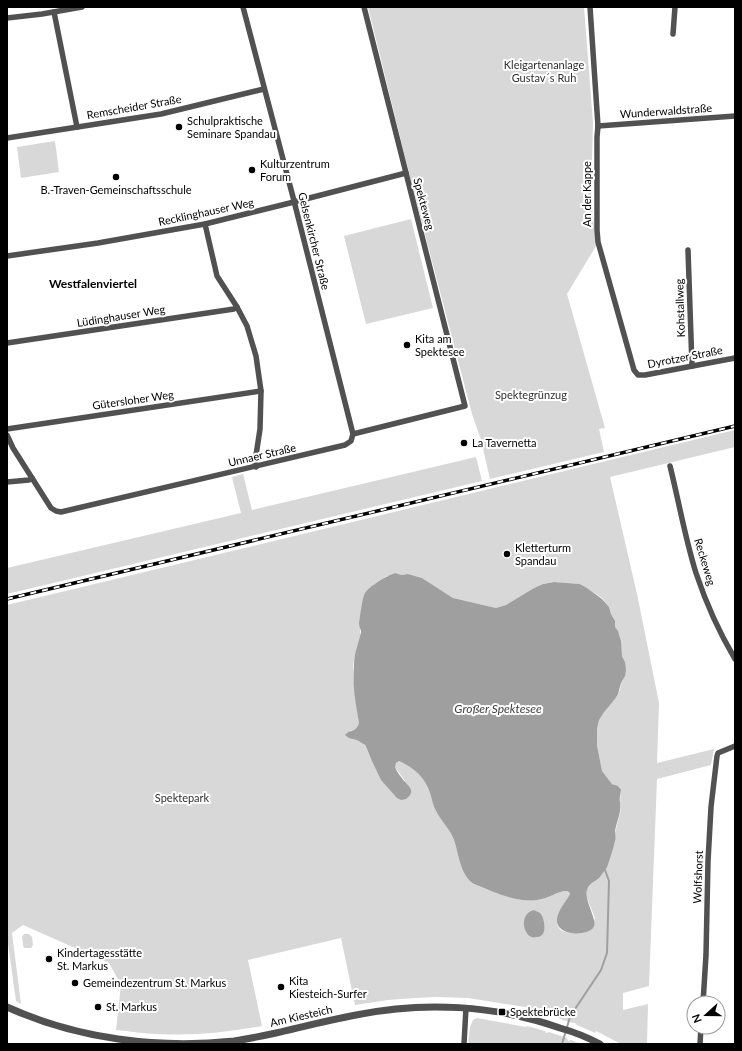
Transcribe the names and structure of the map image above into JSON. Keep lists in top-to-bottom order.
{
  "streets": {
    "street": [
      "Remscheider Straße",
      "Wunderwaldstraße",
      "An der Kappe",
      "Spekteweg",
      "Recklinghauser Weg",
      "Gelsenkircher Straße",
      "Kohstallweg",
      "Lüdinghauser Weg",
      "Dyrotzer Straße",
      "Gütersloher Weg",
      "Unnaer Straße",
      "Reckeweg",
      "Wolfshorst",
      "Am Kiesteich"
    ]
  },
  "crossings": [
    ["Remscheider Straße", "Gelsenkircher Straße"],
    ["Wunderwaldstraße", "An der Kappe"],
    ["An der Kappe", "Dyrotzer Straße"],
    ["Spekteweg", "Recklinghauser Weg"],
    ["Spekteweg", "Unnaer Straße"],
    ["Recklinghauser Weg", "Gelsenkircher Straße"],
    ["Gelsenkircher Straße", "Unnaer Straße"],
    ["Kohstallweg", "Dyrotzer Straße"]
  ],
  "districts": ["Westfalenviertel"],
  "water": ["Großer Spektesee"],
  "parks": ["Kleigartenanlage Gustav´s Ruh", "Spektegrünzug", "Spektepark"],
  "places": {
    "other": [
      "Schulpraktische Seminare Spandau",
      "Kulturzentrum Forum",
      "B.-Traven-Gemeinschaftsschule",
      "Kita am Spektesee",
      "La Tavernetta",
      "Kletterturm Spandau",
      "Kindertagesstätte St. Markus",
      "Gemeindezentrum St. Markus",
      "Kita Kiesteich-Surfer",
      "St. Markus"
    ],
    "transit": ["Spektebrücke"]
  },
  "north": "left"
}
